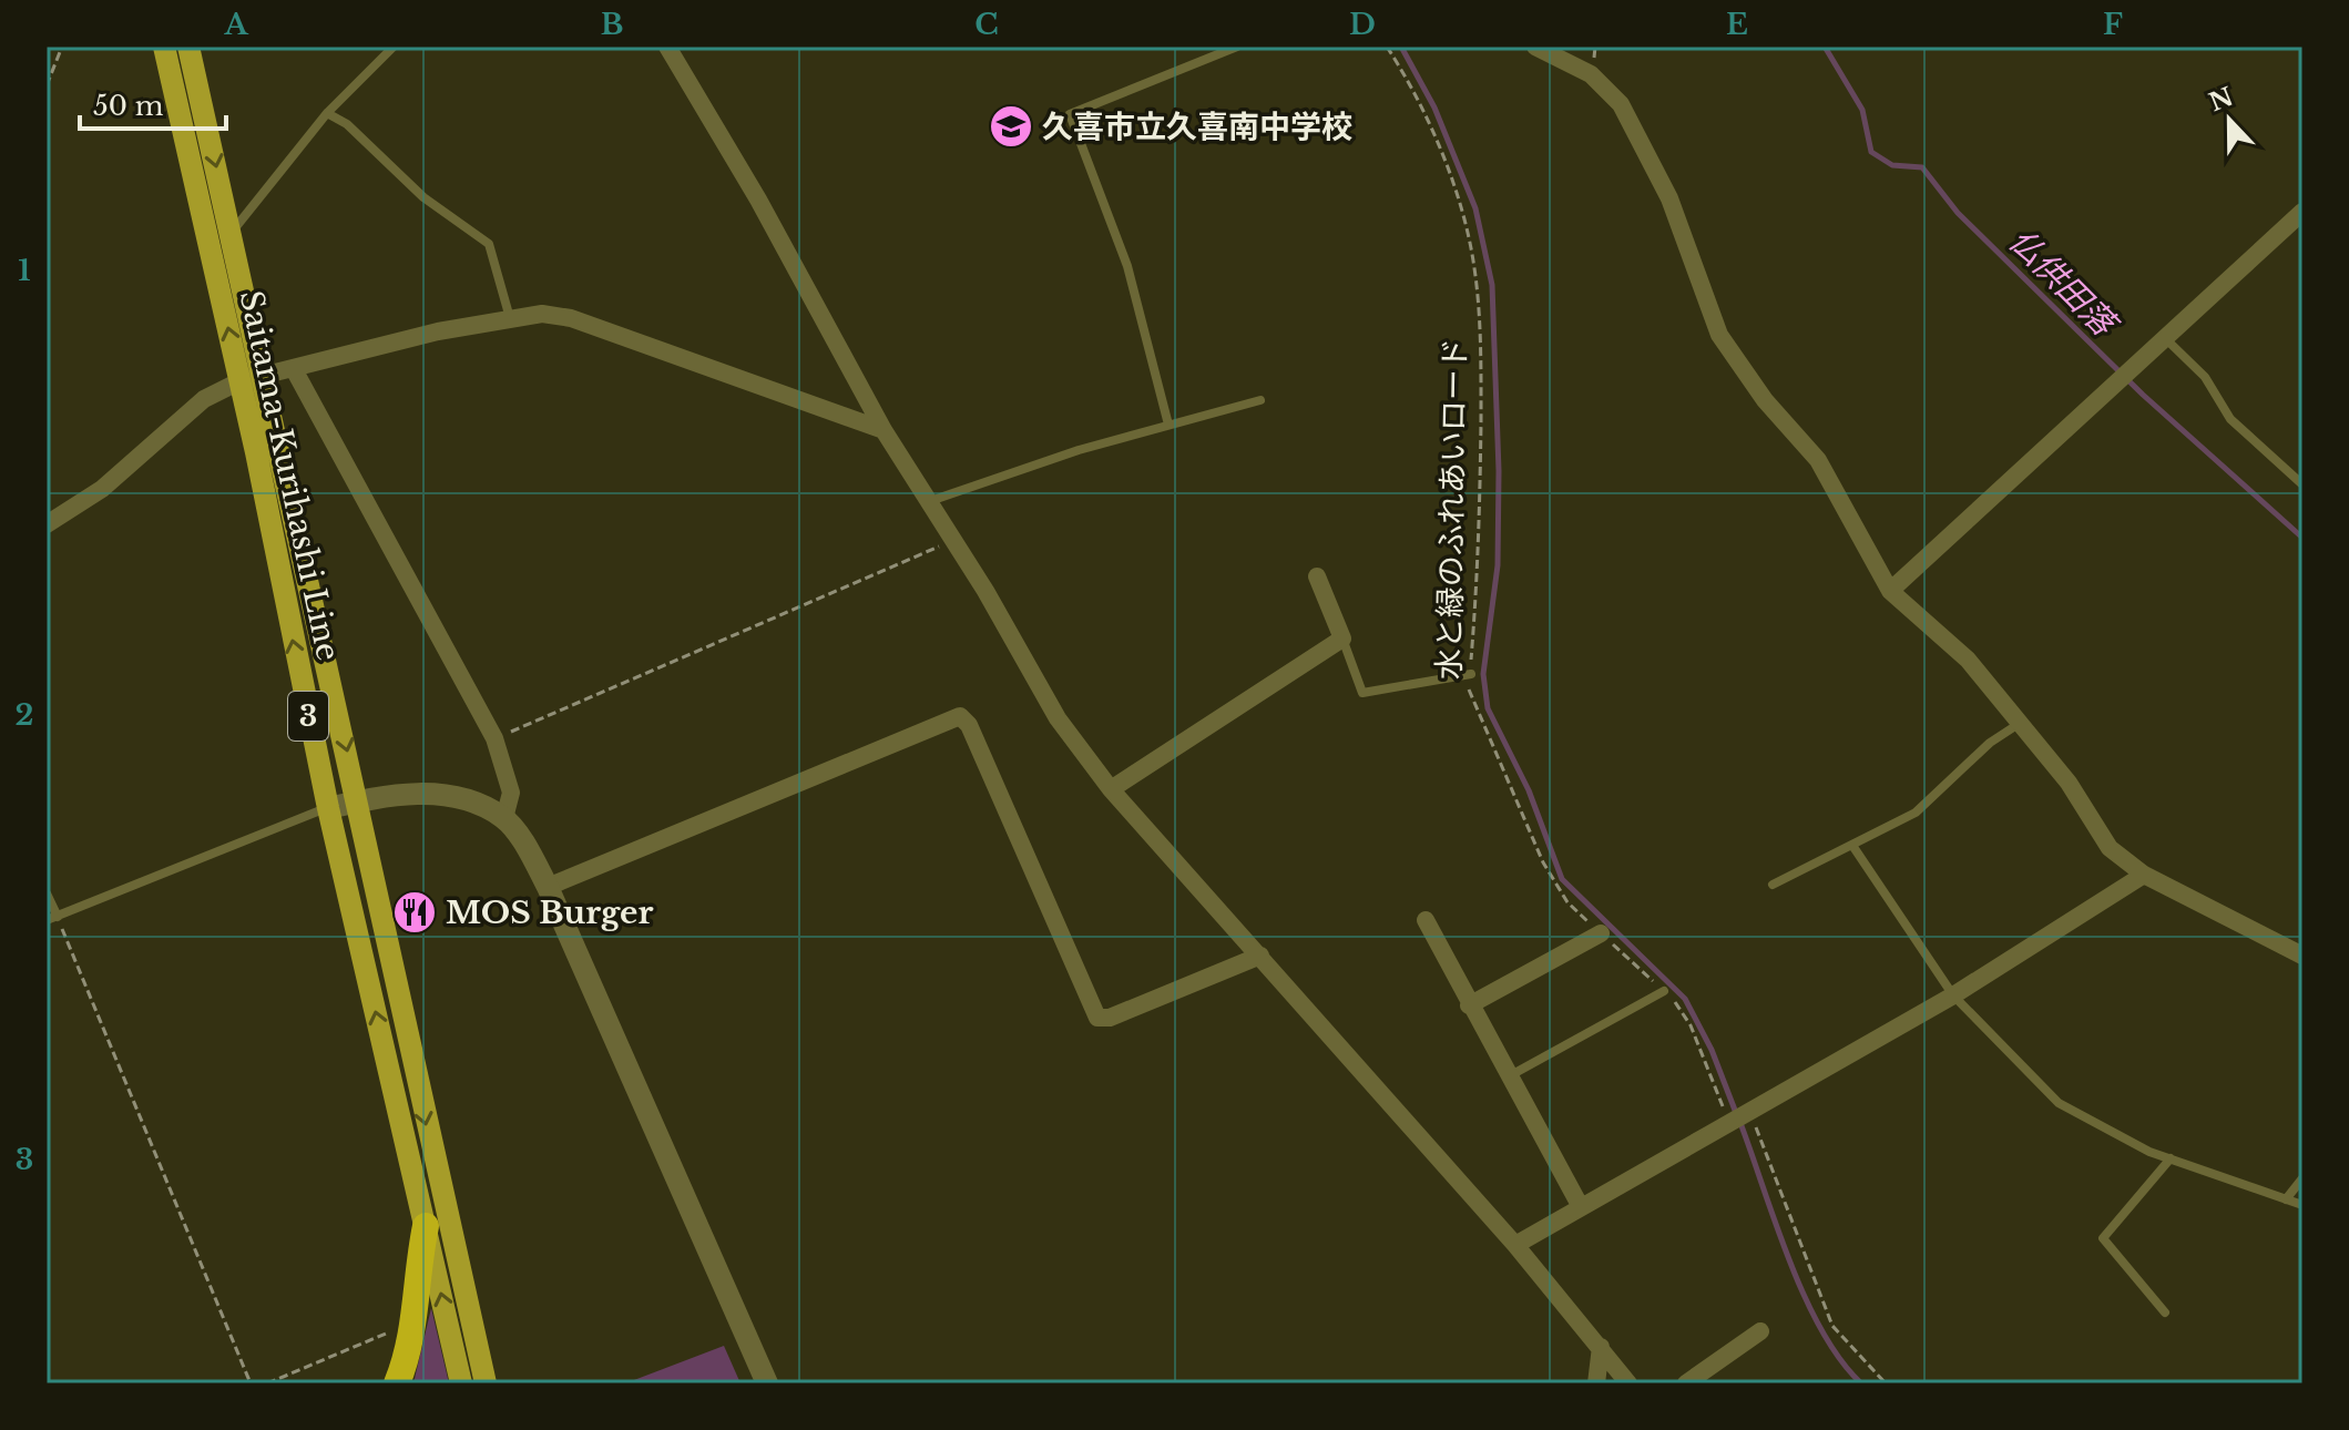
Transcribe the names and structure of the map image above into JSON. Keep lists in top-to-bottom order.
{
  "streets": {
    "main road": ["Saitama-Kurihashi Line", "3"],
    "path": ["水と緑のふれあいロード"]
  },
  "water": ["仏供田落"],
  "places": {
    "school or university": ["久喜市立久喜南中学校"],
    "restaurant": ["MOS Burger"]
  },
  "scale_bar": "50 m",
  "north": "top",
  "grid": {
    "columns": [
      "A",
      "B",
      "C",
      "D",
      "E",
      "F"
    ],
    "rows": ["1", "2", "3"]
  }
}
